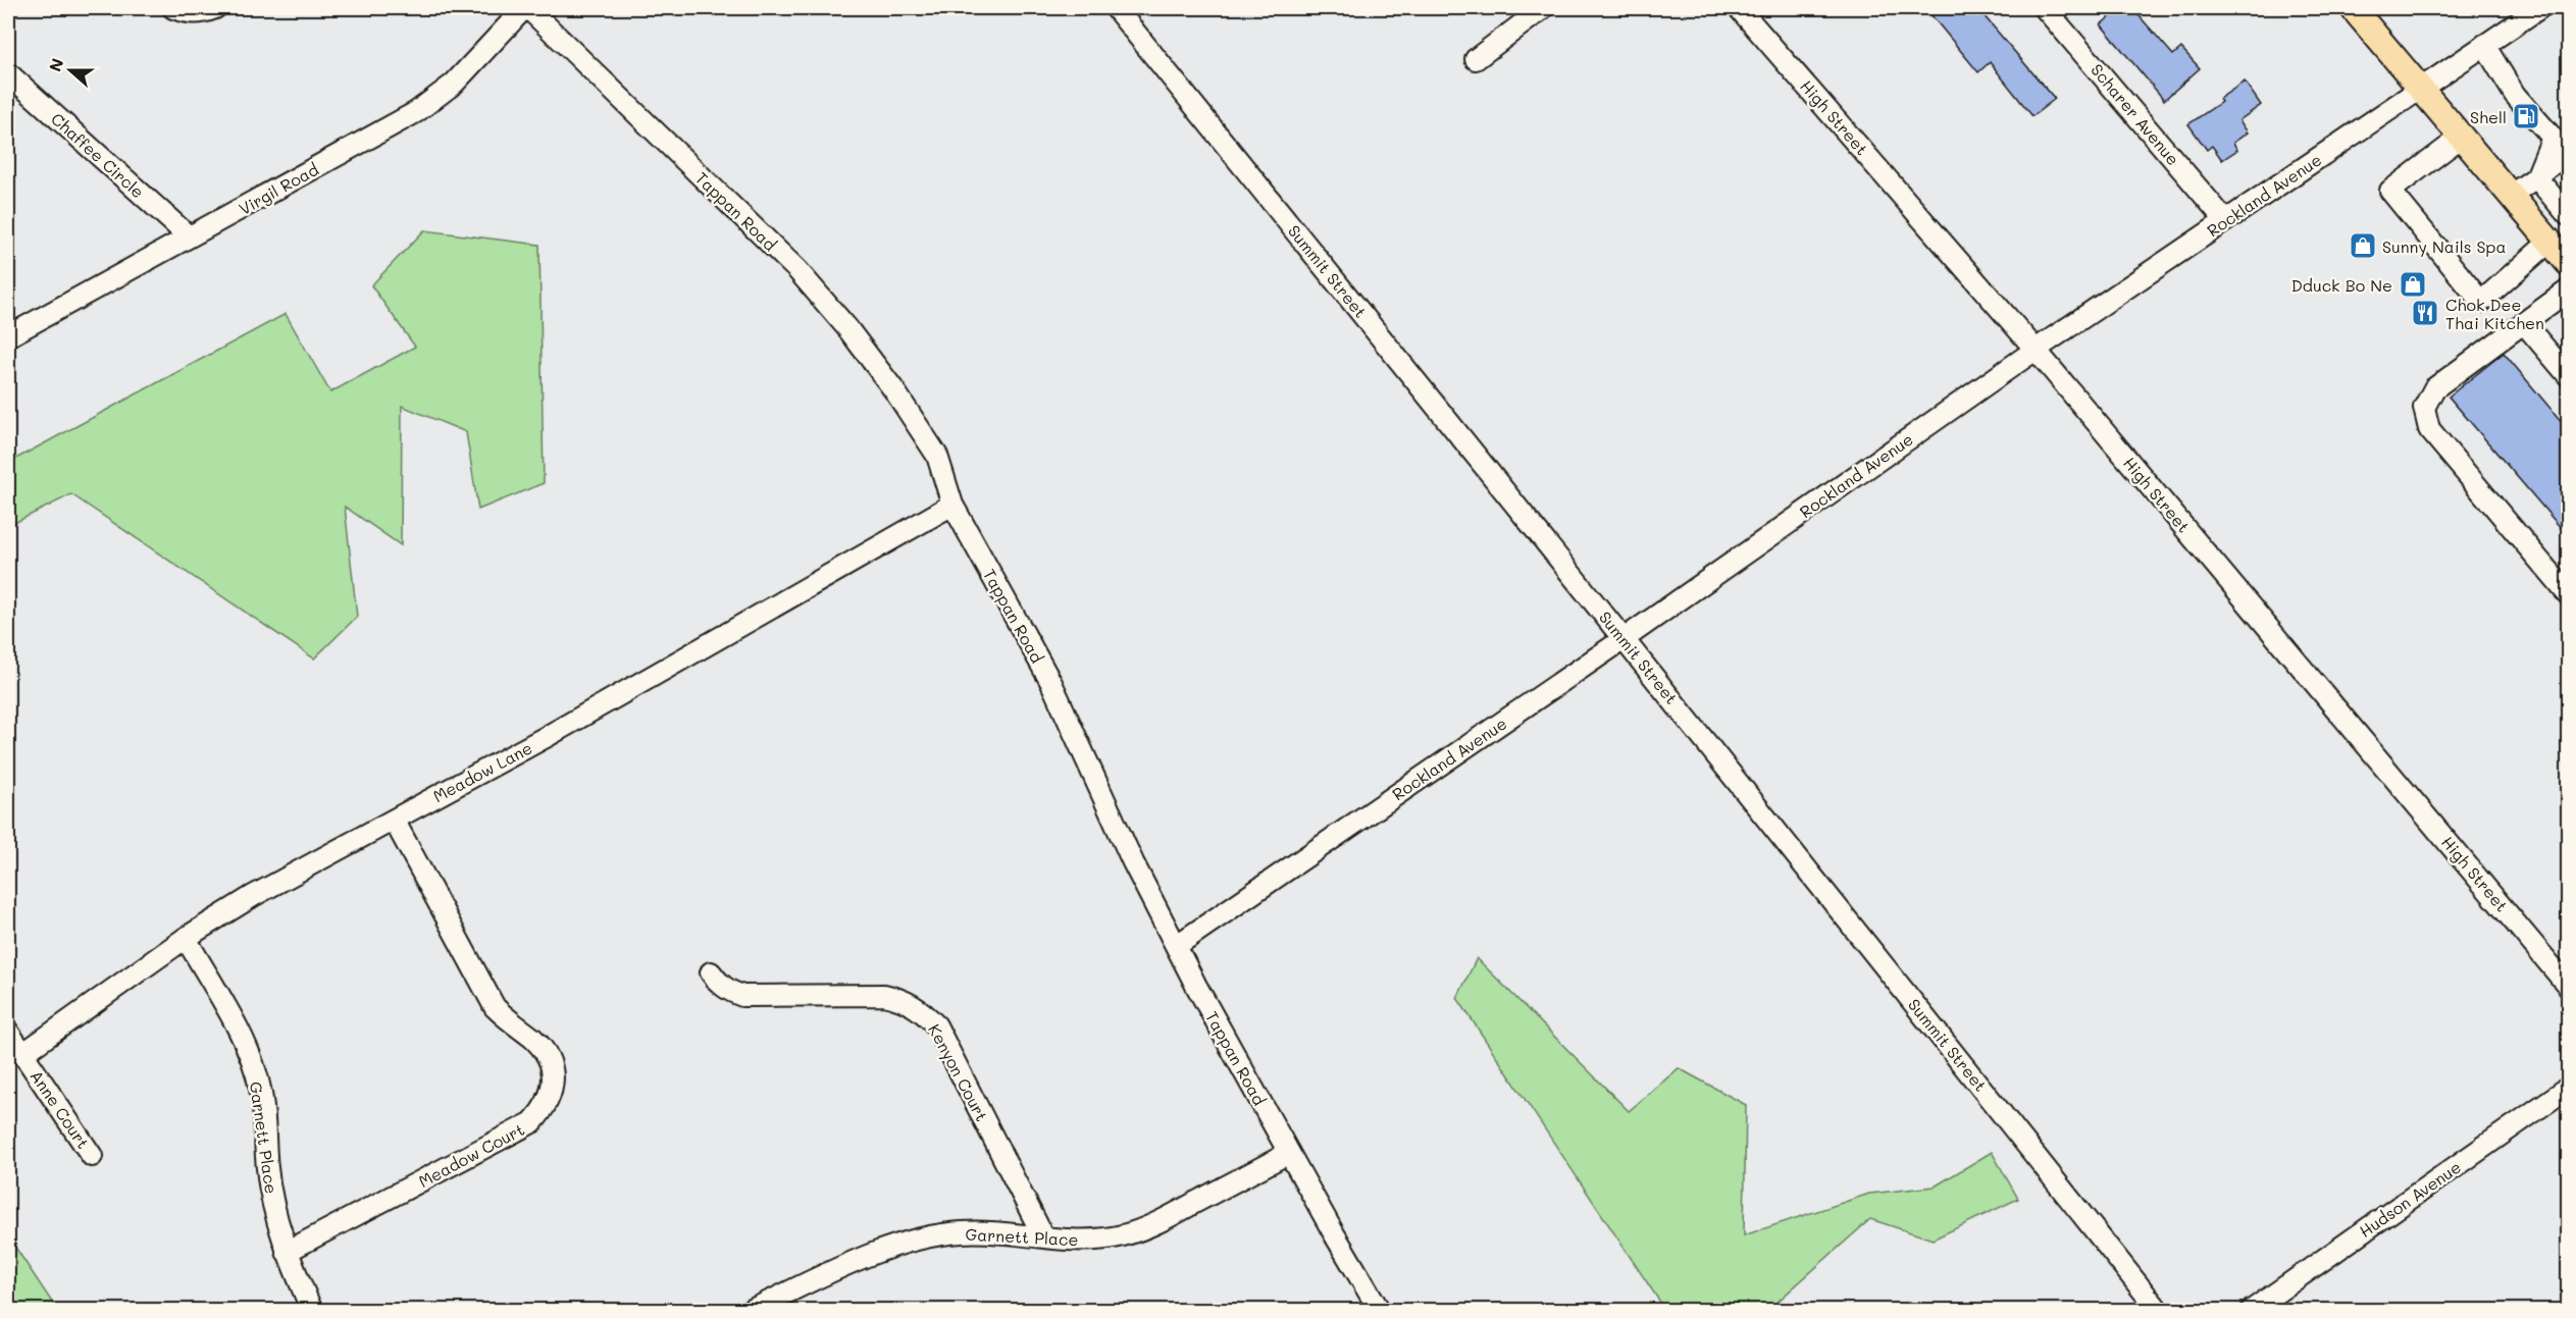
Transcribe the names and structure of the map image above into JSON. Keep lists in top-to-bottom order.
{
  "streets": {
    "street": [
      "Scharer Avenue",
      "High Street",
      "Chaffee Circle",
      "Virgil Road",
      "Rockland Avenue",
      "Tappan Road",
      "Summit Street",
      "Meadow Lane",
      "Kenyon Court",
      "Anne Court",
      "Garnett Place",
      "Meadow Court",
      "Hudson Avenue"
    ]
  },
  "crossings": [
    ["Scharer Avenue", "Rockland Avenue"],
    ["High Street", "Rockland Avenue"],
    ["Chaffee Circle", "Virgil Road"],
    ["Virgil Road", "Tappan Road"],
    ["Rockland Avenue", "Tappan Road"],
    ["Rockland Avenue", "Summit Street"],
    ["Tappan Road", "Meadow Lane"],
    ["Tappan Road", "Garnett Place"],
    ["Meadow Lane", "Anne Court"],
    ["Meadow Lane", "Garnett Place"],
    ["Meadow Lane", "Meadow Court"],
    ["Kenyon Court", "Garnett Place"],
    ["Garnett Place", "Meadow Court"]
  ],
  "places": {
    "fuel station": ["Shell"],
    "shop": ["Sunny Nails Spa", "Dduck Bo Ne"],
    "restaurant": ["Chok Dee Thai Kitchen"]
  },
  "north": "left"
}
